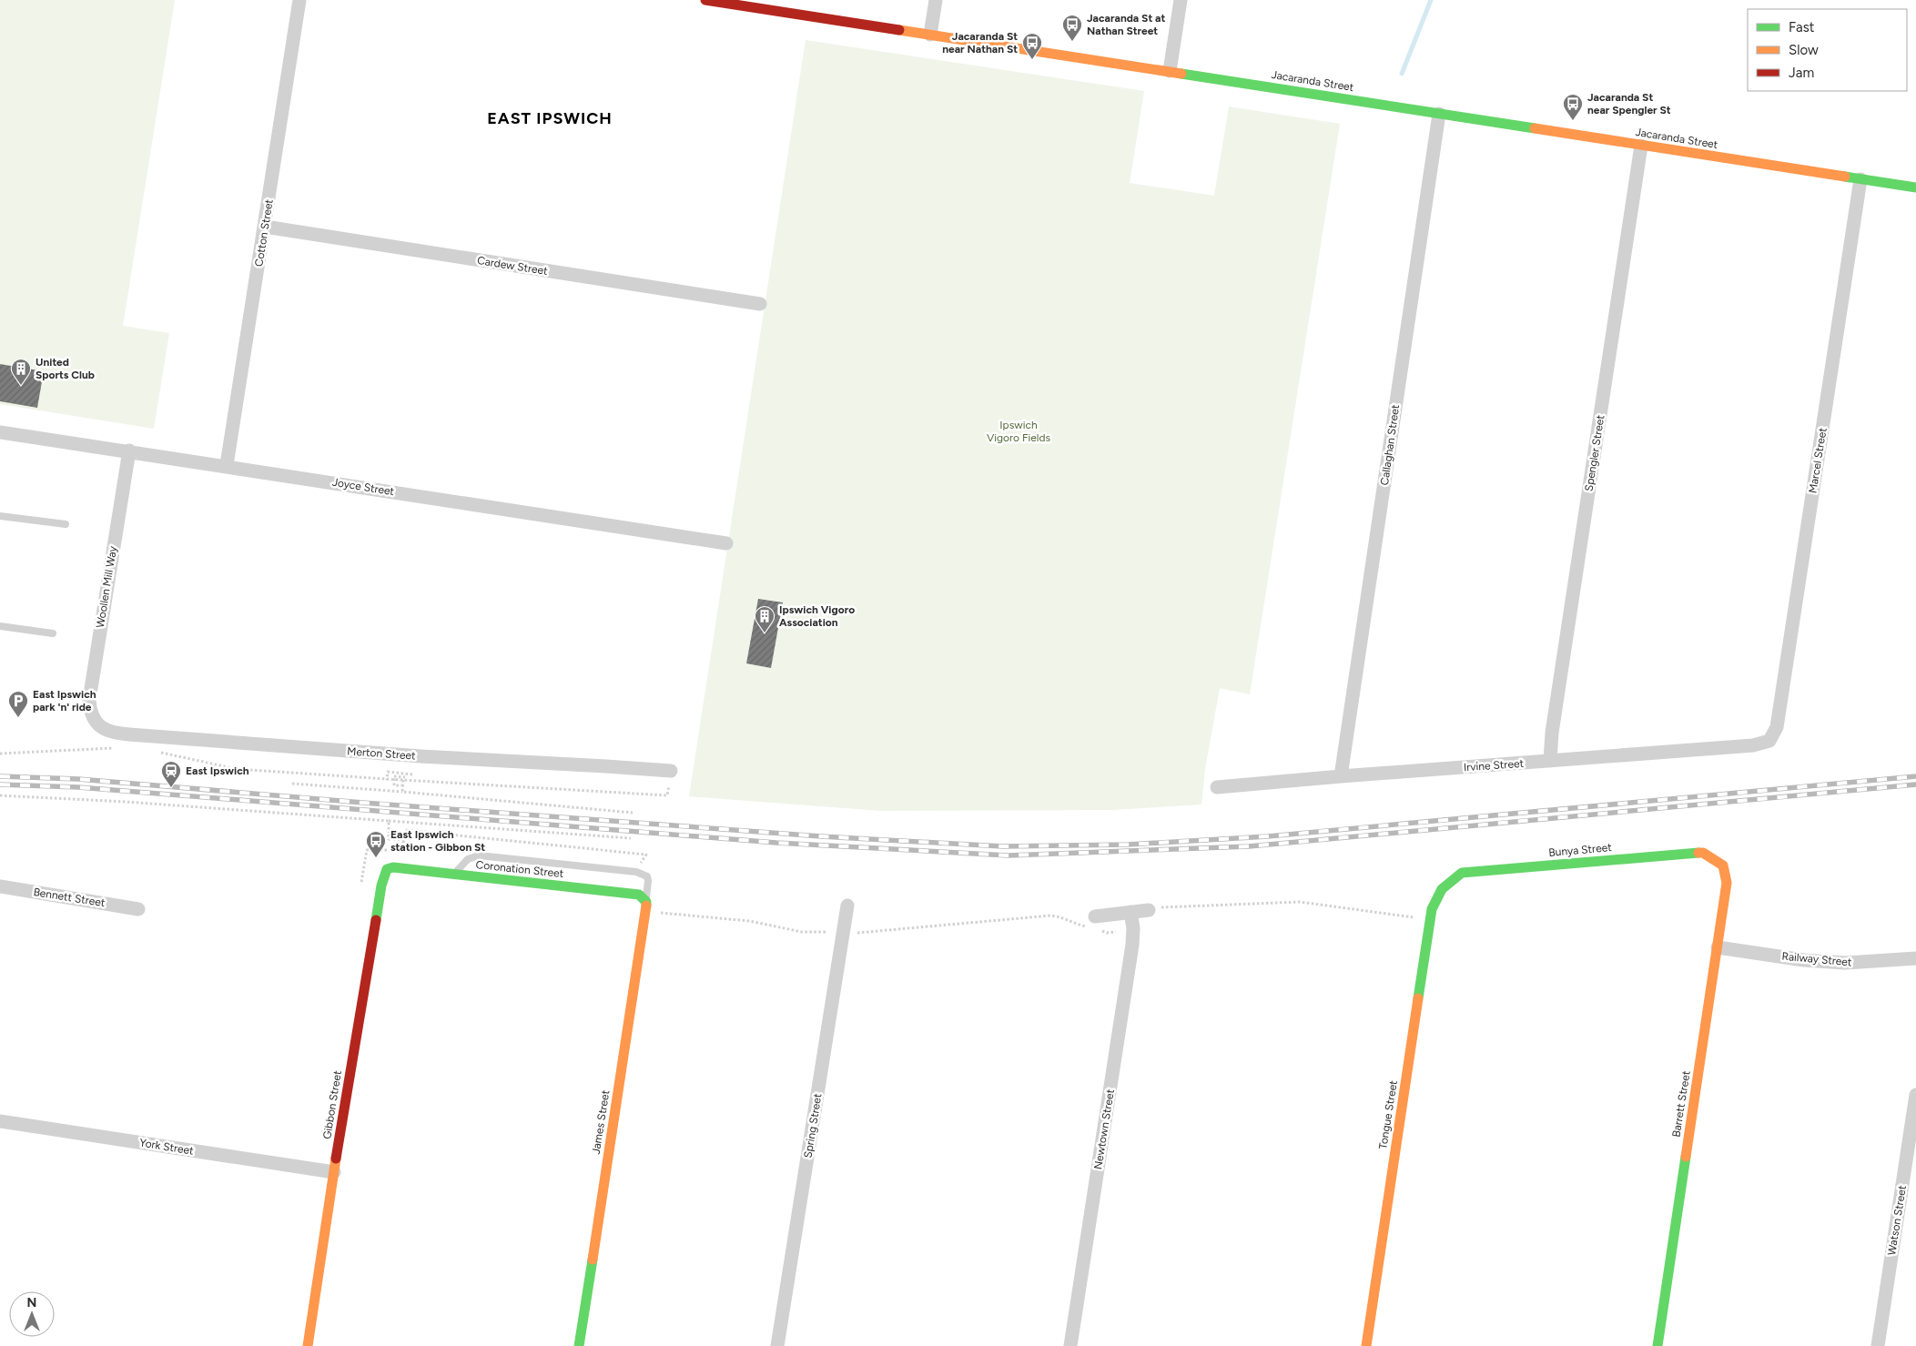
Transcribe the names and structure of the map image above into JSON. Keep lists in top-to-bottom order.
{
  "streets": {
    "street": [
      "Jacaranda Street",
      "Cotton Street",
      "Cardew Street",
      "Callaghan Street",
      "Spengler Street",
      "Marcel Street",
      "Joyce Street",
      "Woollen Mill Way",
      "Merton Street",
      "Irvine Street",
      "Bunya Street",
      "Coronation Street",
      "Bennett Street",
      "Railway Street",
      "Barrett Street",
      "Gibbon Street",
      "Tongue Street",
      "James Street",
      "Spring Street",
      "Newtown Street",
      "York Street",
      "Watson Street"
    ]
  },
  "crossings": [
    ["Jacaranda Street", "Callaghan Street"],
    ["Jacaranda Street", "Spengler Street"],
    ["Jacaranda Street", "Marcel Street"],
    ["Cotton Street", "Cardew Street"],
    ["Cotton Street", "Joyce Street"],
    ["Callaghan Street", "Irvine Street"],
    ["Spengler Street", "Irvine Street"],
    ["Marcel Street", "Irvine Street"],
    ["Joyce Street", "Woollen Mill Way"],
    ["Woollen Mill Way", "Merton Street"],
    ["Bunya Street", "Barrett Street"],
    ["Bunya Street", "Tongue Street"],
    ["Coronation Street", "Gibbon Street"],
    ["Coronation Street", "James Street"],
    ["Railway Street", "Barrett Street"],
    ["Gibbon Street", "York Street"]
  ],
  "districts": ["EAST IPSWICH"],
  "parks": ["Ipswich Vigoro Fields"],
  "places": {
    "bus stop": [
      "Jacaranda St at Nathan Street",
      "Jacaranda St near Nathan St",
      "Jacaranda St near Spengler St",
      "East Ipswich station - Gibbon St"
    ],
    "building": ["United Sports Club", "Ipswich Vigoro Association"],
    "parking": ["East Ipswich park 'n' ride"],
    "station": ["East Ipswich"]
  },
  "legend": ["Fast", "Slow", "Jam"],
  "north": "top"
}
